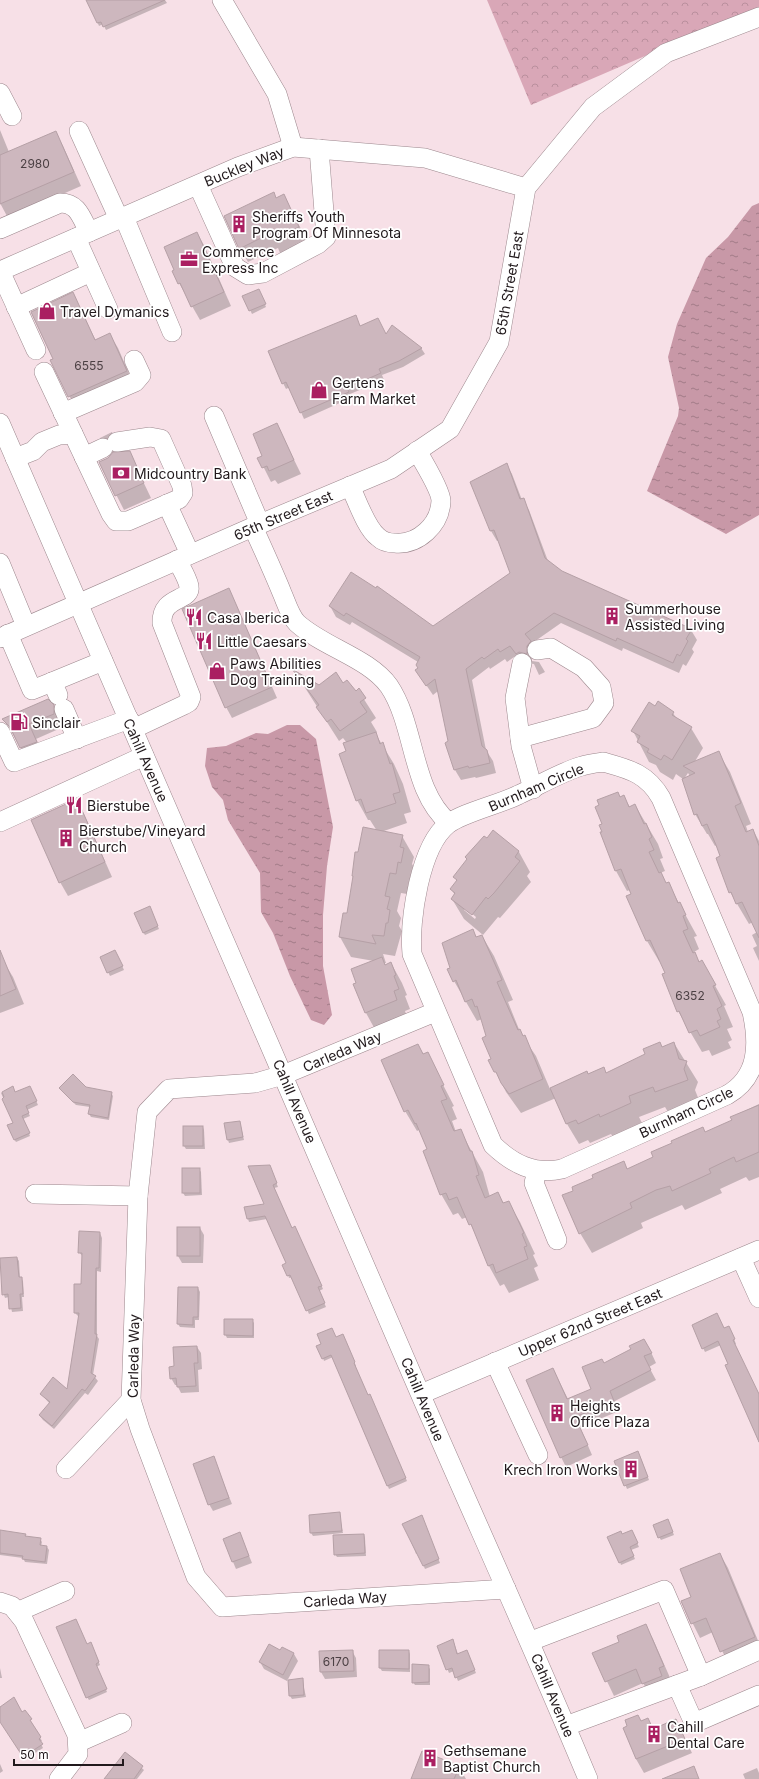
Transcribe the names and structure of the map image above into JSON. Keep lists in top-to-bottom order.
{
  "streets": {
    "street": [
      "Buckley Way",
      "65th Street East",
      "Cahill Avenue",
      "Burnham Circle",
      "Carleda Way",
      "Upper 62nd Street East"
    ]
  },
  "crossings": [
    ["Buckley Way", "65th Street East"],
    ["65th Street East", "Cahill Avenue"],
    ["Cahill Avenue", "Carleda Way"],
    ["Cahill Avenue", "Upper 62nd Street East"],
    ["Burnham Circle", "Carleda Way"]
  ],
  "places": {
    "building": [
      "Sheriffs Youth Program Of Minnesota",
      "Summerhouse Assisted Living",
      "Bierstube/Vineyard Church",
      "Heights Office Plaza",
      "Krech Iron Works",
      "Cahill Dental Care",
      "Gethsemane Baptist Church"
    ],
    "office": ["Commerce Express Inc"],
    "shop": ["Travel Dymanics", "Gertens Farm Market", "Paws Abilities Dog Training"],
    "bank": ["Midcountry Bank"],
    "restaurant": ["Casa Iberica", "Little Caesars", "Bierstube"],
    "fuel station": ["Sinclair"]
  },
  "house_numbers": [
    "2980",
    "6555",
    "6352",
    "6170"
  ],
  "scale_bar": "50 m"
}
